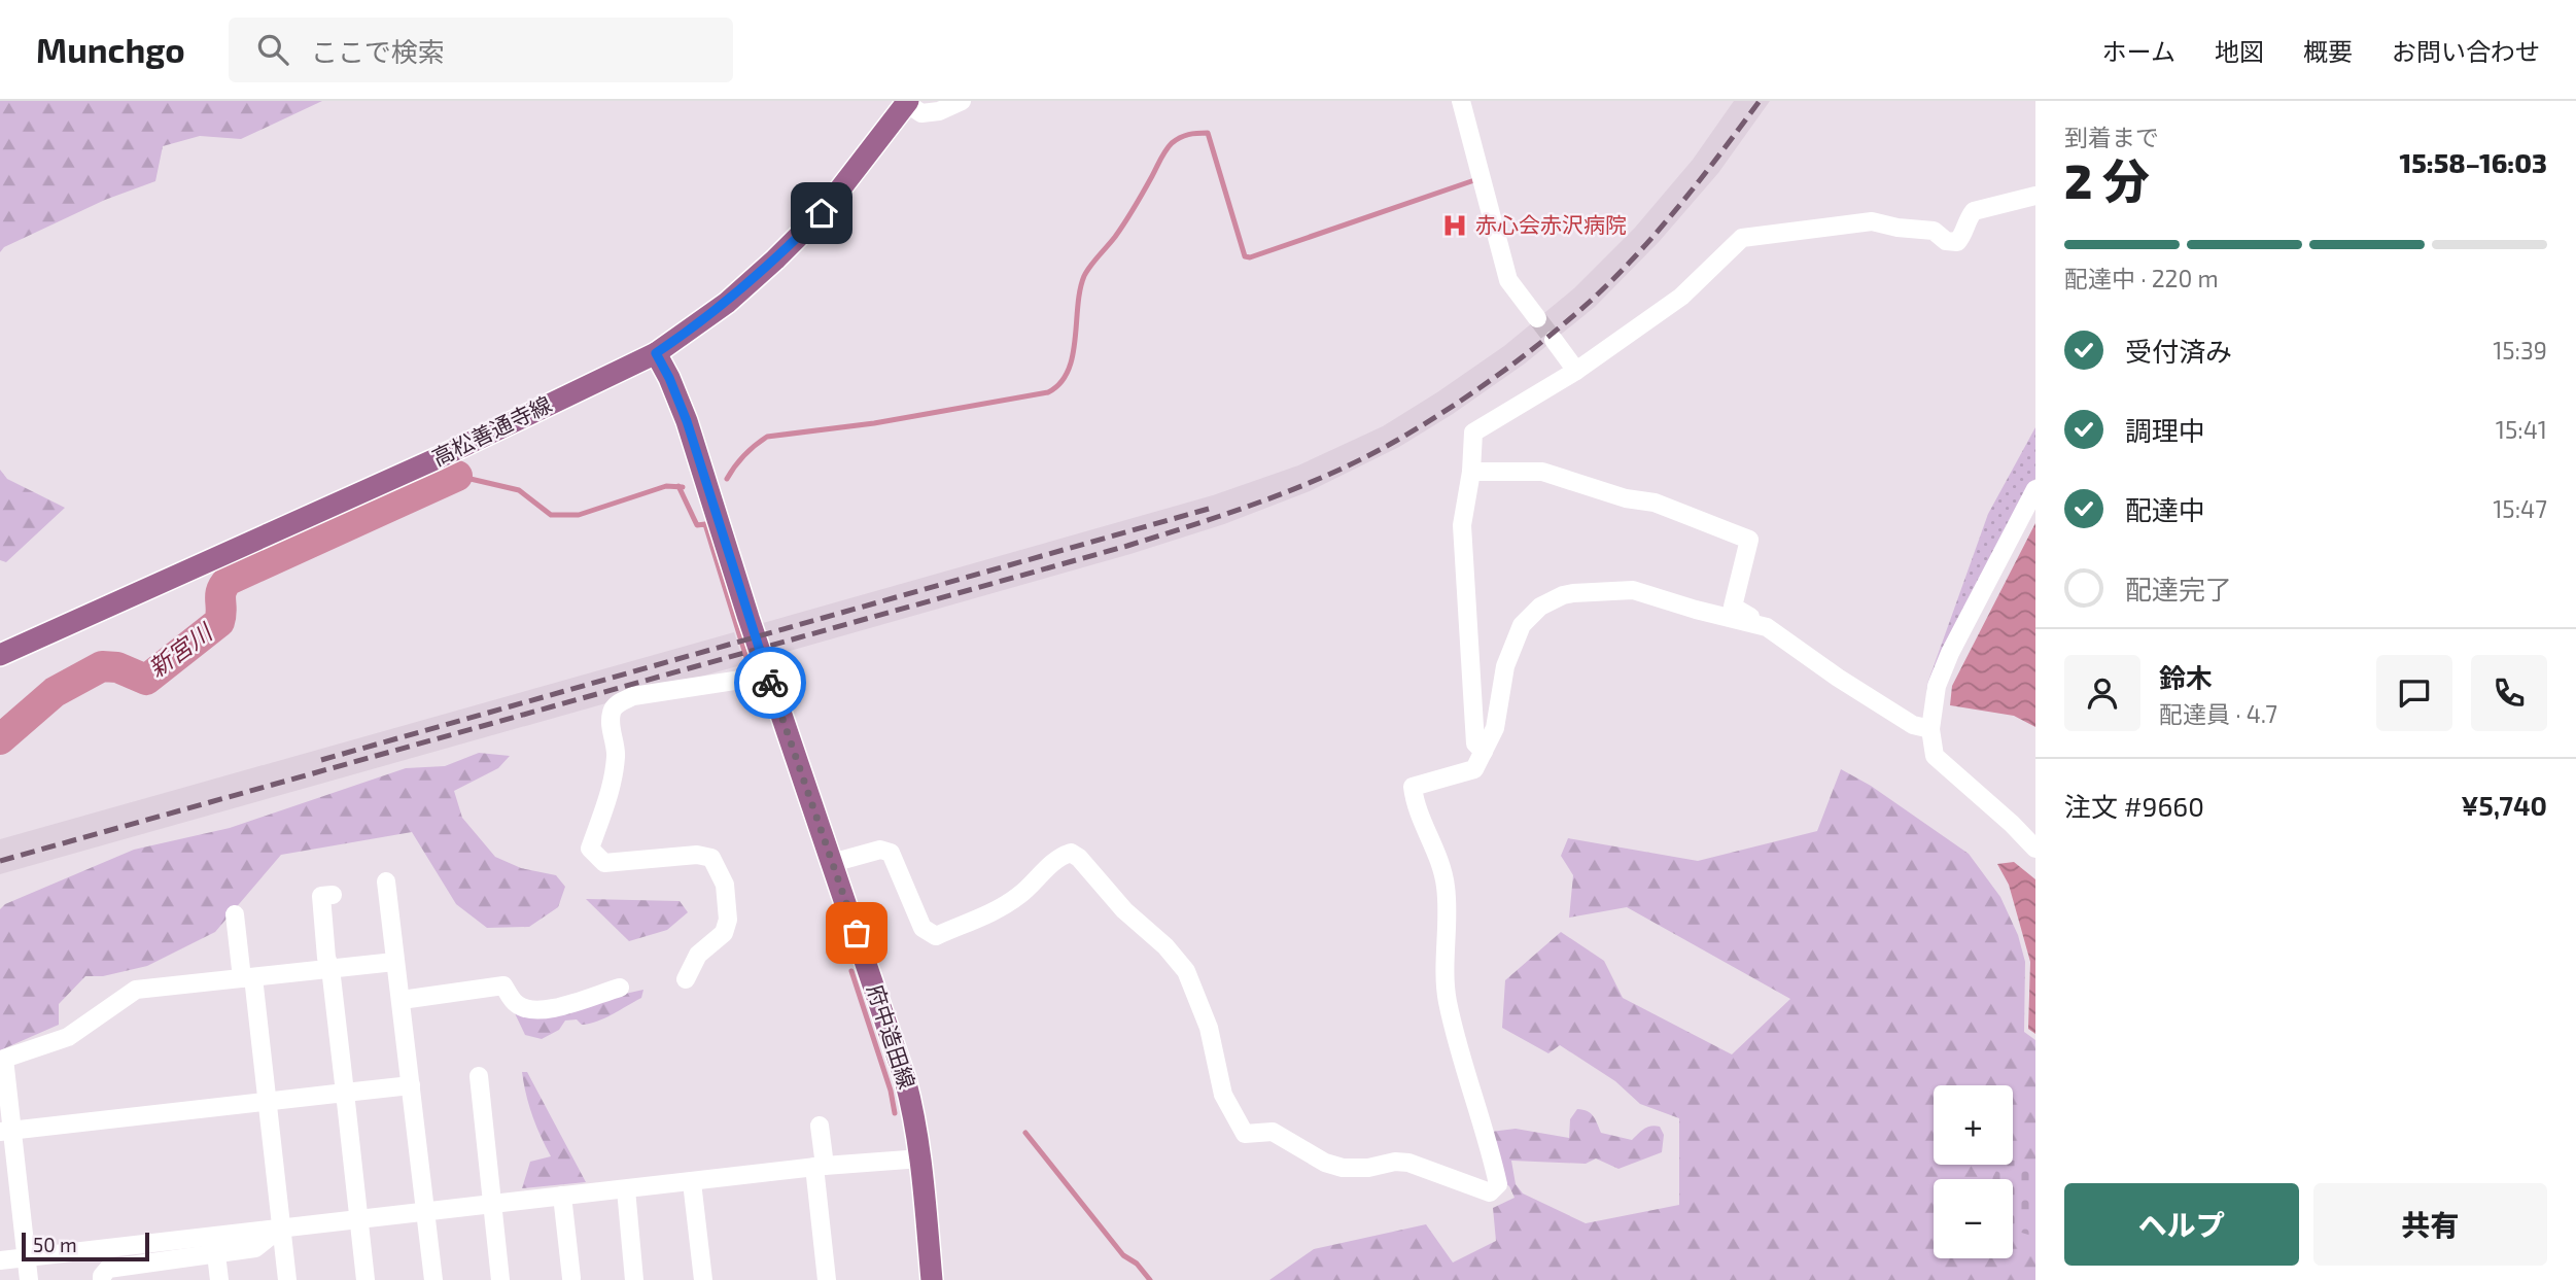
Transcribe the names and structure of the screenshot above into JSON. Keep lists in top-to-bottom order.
{
  "streets": {
    "main road": ["高松善通寺線", "府中造田線"]
  },
  "crossings": [
    ["高松善通寺線", "府中造田線"]
  ],
  "water": ["新宮川"],
  "places": {
    "hospital": ["赤心会赤沢病院"]
  },
  "scale_bar": "50 m",
  "page": {
    "header": "Munchgo",
    "search": "ここで検索",
    "nav": [
      "ホーム",
      "地図",
      "概要",
      "お問い合わせ"
    ],
    "heading": ["2 分", "到着まで", "15:58–16:03"],
    "panel": [
      "鈴木",
      "配達員 · 4.7",
      "注文 #9660",
      "¥5,740"
    ],
    "bar": "配達中 · 220 m",
    "list": [
      ["受付済み", "15:39"],
      ["調理中", "15:41"],
      ["配達中", "15:47"],
      "配達完了"
    ],
    "map_buttons": ["+", "−"],
    "buttons": ["ヘルプ", "共有"],
    "scale": "50 m"
  }
}
